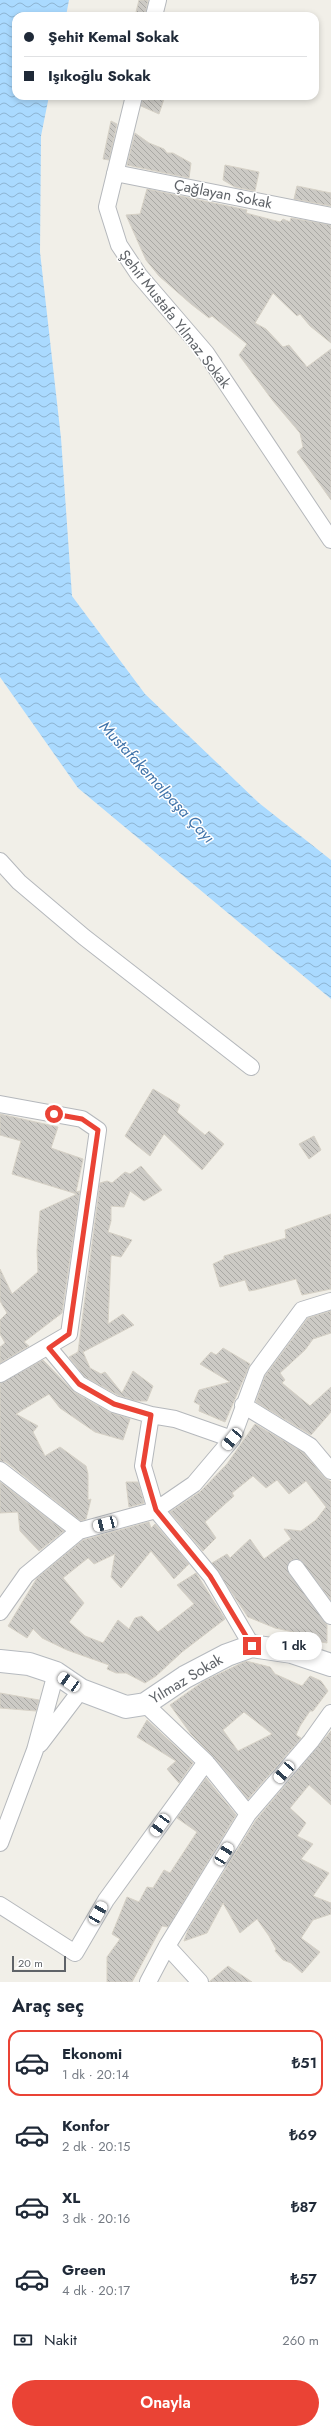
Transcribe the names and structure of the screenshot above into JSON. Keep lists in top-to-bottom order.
{
  "streets": {
    "main road": ["Yılmaz Sokak"],
    "street": ["Çağlayan Sokak", "Şehit Mustafa Yılmaz Sokak"]
  },
  "crossings": [
    ["Çağlayan Sokak", "Şehit Mustafa Yılmaz Sokak"]
  ],
  "water": ["Mustafakemalpaşa Çayı"],
  "scale_bar": "20 m",
  "page": {
    "banner": ["Şehit Kemal Sokak", "Işıkoğlu Sokak"],
    "bubble": "1 dk",
    "scale": "20 m",
    "heading": "Araç seç",
    "list": [
      {
        "name": "Ekonomi",
        "note": "1 dk · 20:14",
        "value": "₺51"
      },
      {
        "name": "Konfor",
        "note": "2 dk · 20:15",
        "value": "₺69"
      },
      {
        "name": "XL",
        "note": "3 dk · 20:16",
        "value": "₺87"
      },
      {
        "name": "Green",
        "note": "4 dk · 20:17",
        "value": "₺57"
      }
    ],
    "pay": ["Nakit", "260 m"],
    "buttons": "Onayla"
  }
}
